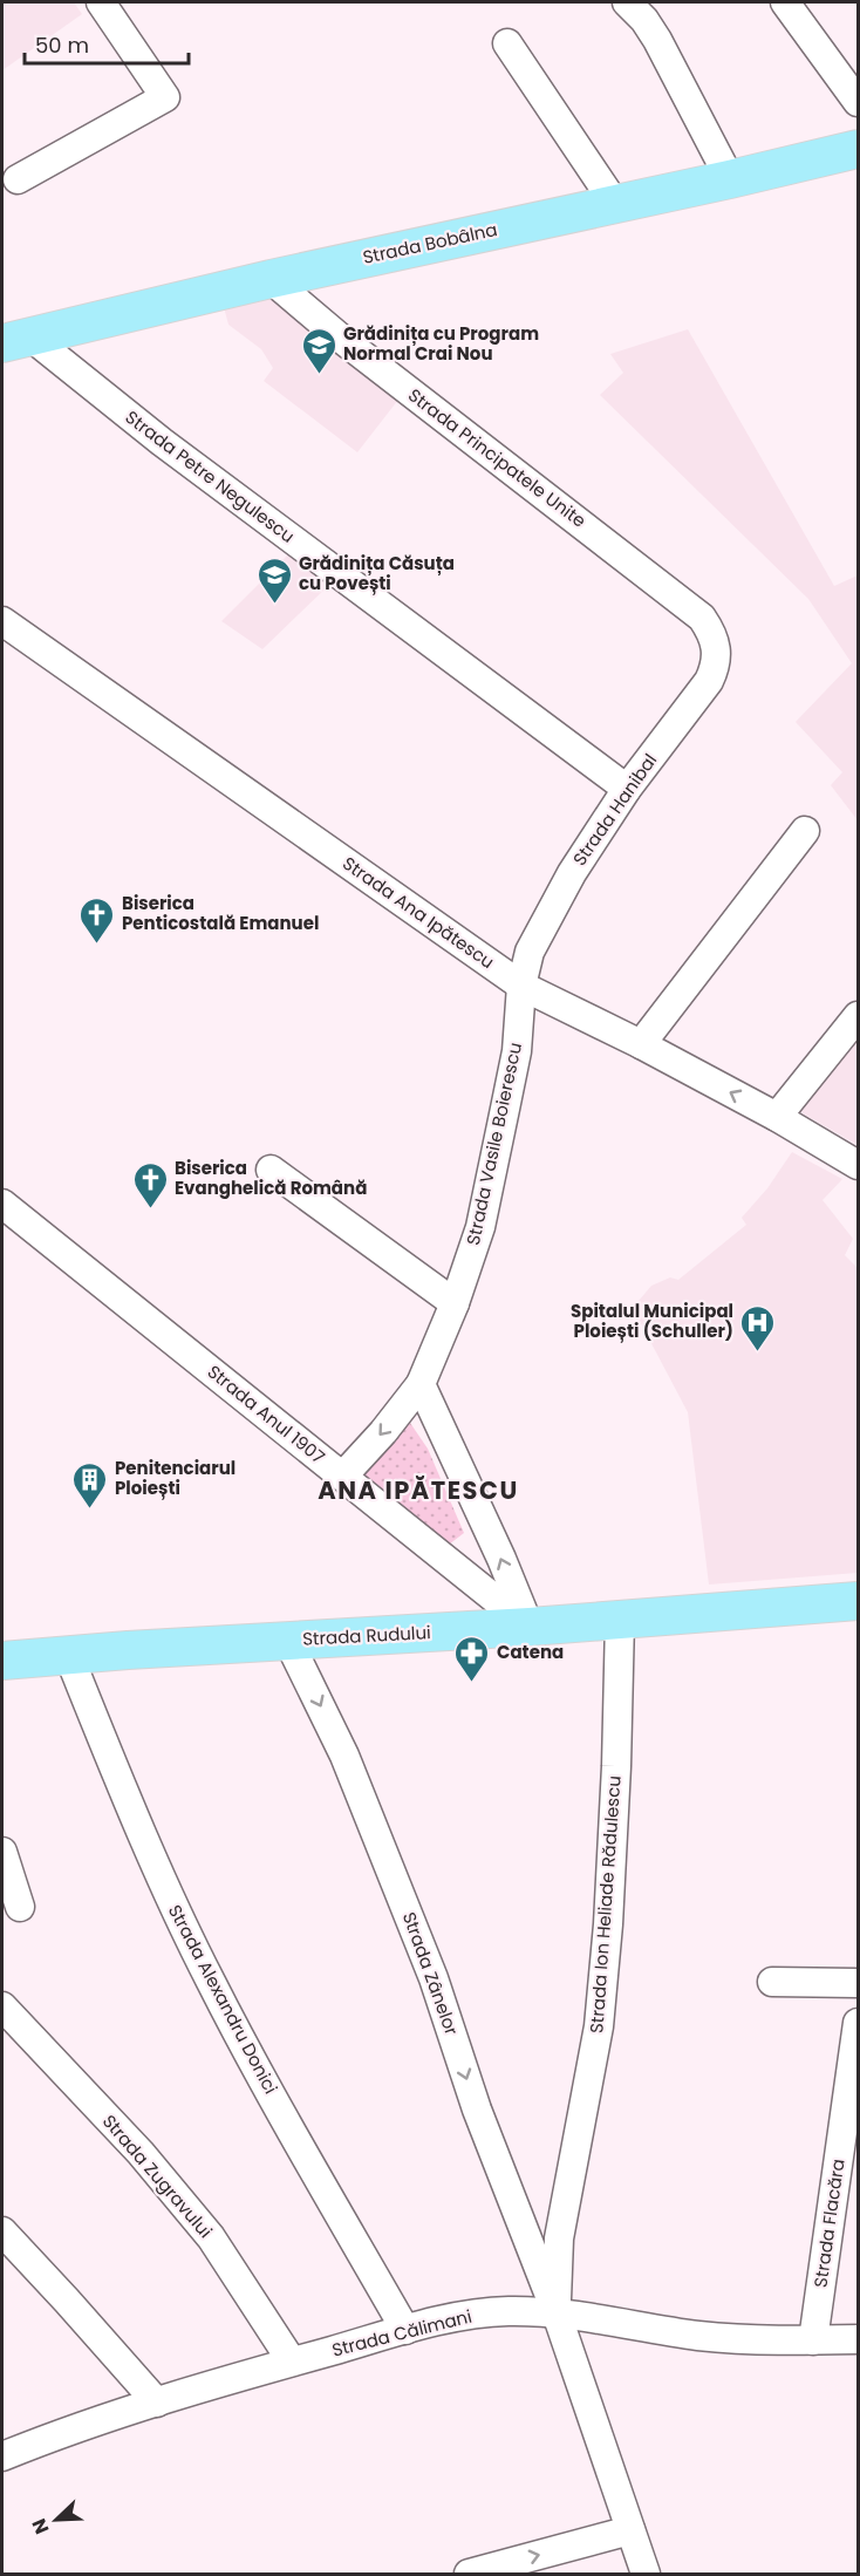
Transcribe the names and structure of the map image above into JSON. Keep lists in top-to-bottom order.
{
  "streets": {
    "main road": ["Strada Bobâlna", "Strada Rudului"],
    "street": [
      "Strada Principatele Unite",
      "Strada Petre Negulescu",
      "Strada Hanibal",
      "Strada Ana Ipătescu",
      "Strada Vasile Boierescu",
      "Strada Anul 1907",
      "Strada Ion Heliade Rădulescu",
      "Strada Zânelor",
      "Strada Alexandru Donici",
      "Strada Zugravului",
      "Strada Flacăra",
      "Strada Călimani"
    ]
  },
  "crossings": [
    ["Strada Bobâlna", "Strada Principatele Unite"],
    ["Strada Bobâlna", "Strada Petre Negulescu"],
    ["Strada Principatele Unite", "Strada Hanibal"],
    ["Strada Petre Negulescu", "Strada Hanibal"],
    ["Strada Hanibal", "Strada Ana Ipătescu"],
    ["Strada Hanibal", "Strada Vasile Boierescu"],
    ["Strada Ana Ipătescu", "Strada Vasile Boierescu"],
    ["Strada Vasile Boierescu", "Strada Anul 1907"],
    ["Strada Anul 1907", "Strada Rudului"],
    ["Strada Rudului", "Strada Ion Heliade Rădulescu"],
    ["Strada Rudului", "Strada Zânelor"],
    ["Strada Rudului", "Strada Alexandru Donici"],
    ["Strada Ion Heliade Rădulescu", "Strada Zânelor"],
    ["Strada Ion Heliade Rădulescu", "Strada Călimani"],
    ["Strada Zânelor", "Strada Călimani"],
    ["Strada Alexandru Donici", "Strada Călimani"],
    ["Strada Zugravului", "Strada Călimani"],
    ["Strada Flacăra", "Strada Călimani"]
  ],
  "one_way": ["Strada Zânelor"],
  "districts": ["ANA IPĂTESCU"],
  "places": {
    "school or university": ["Grădinița cu Program Normal Crai Nou", "Grădinița Căsuța cu Povești"],
    "church": ["Biserica Penticostală Emanuel", "Biserica Evanghelică Română"],
    "hospital": ["Spitalul Municipal Ploiești (Schuller)"],
    "building": ["Penitenciarul Ploiești"],
    "pharmacy": ["Catena"]
  },
  "scale_bar": "50 m",
  "north": "bottom left"
}
